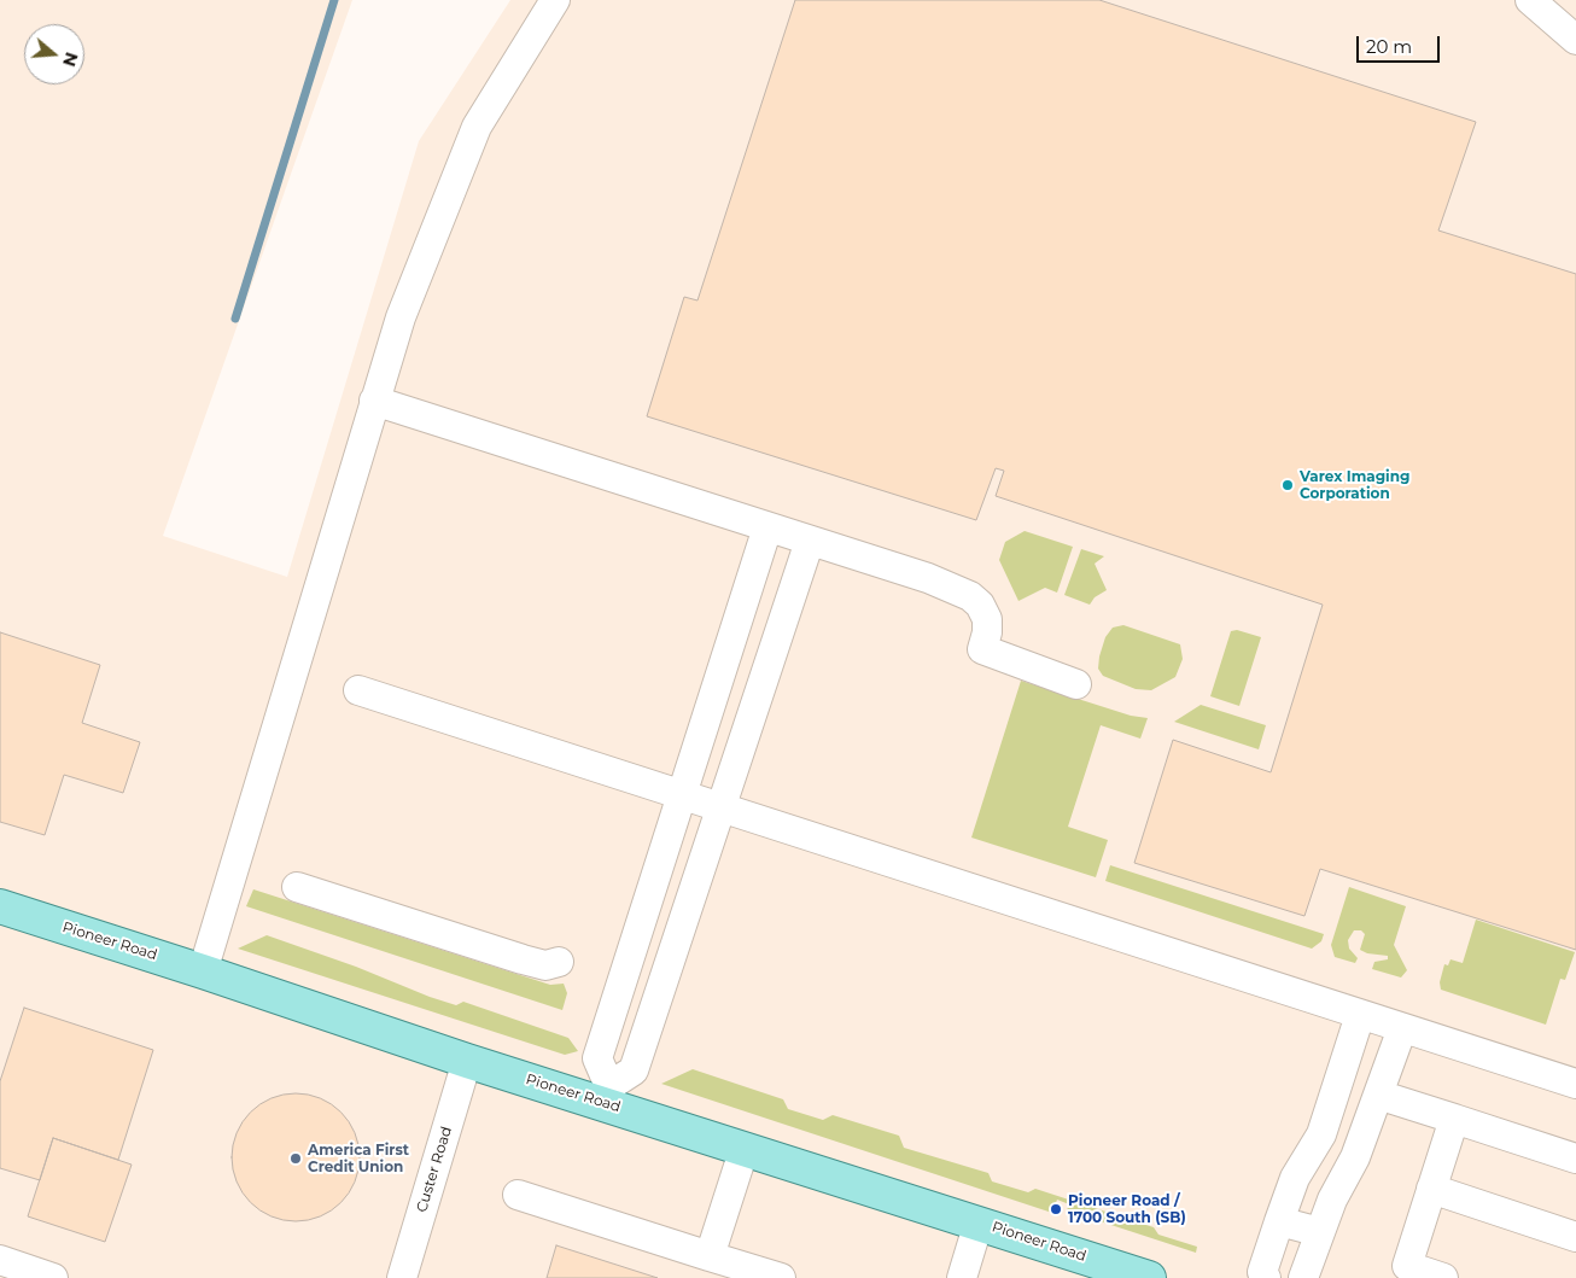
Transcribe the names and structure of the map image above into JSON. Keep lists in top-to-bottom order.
{
  "streets": {
    "main road": ["Pioneer Road"],
    "street": ["Custer Road"]
  },
  "crossings": [
    ["Pioneer Road", "Custer Road"]
  ],
  "places": ["Varex Imaging Corporation", "America First Credit Union", "Pioneer Road / 1700 South (SB)"],
  "scale_bar": "20 m",
  "north": "right"
}
